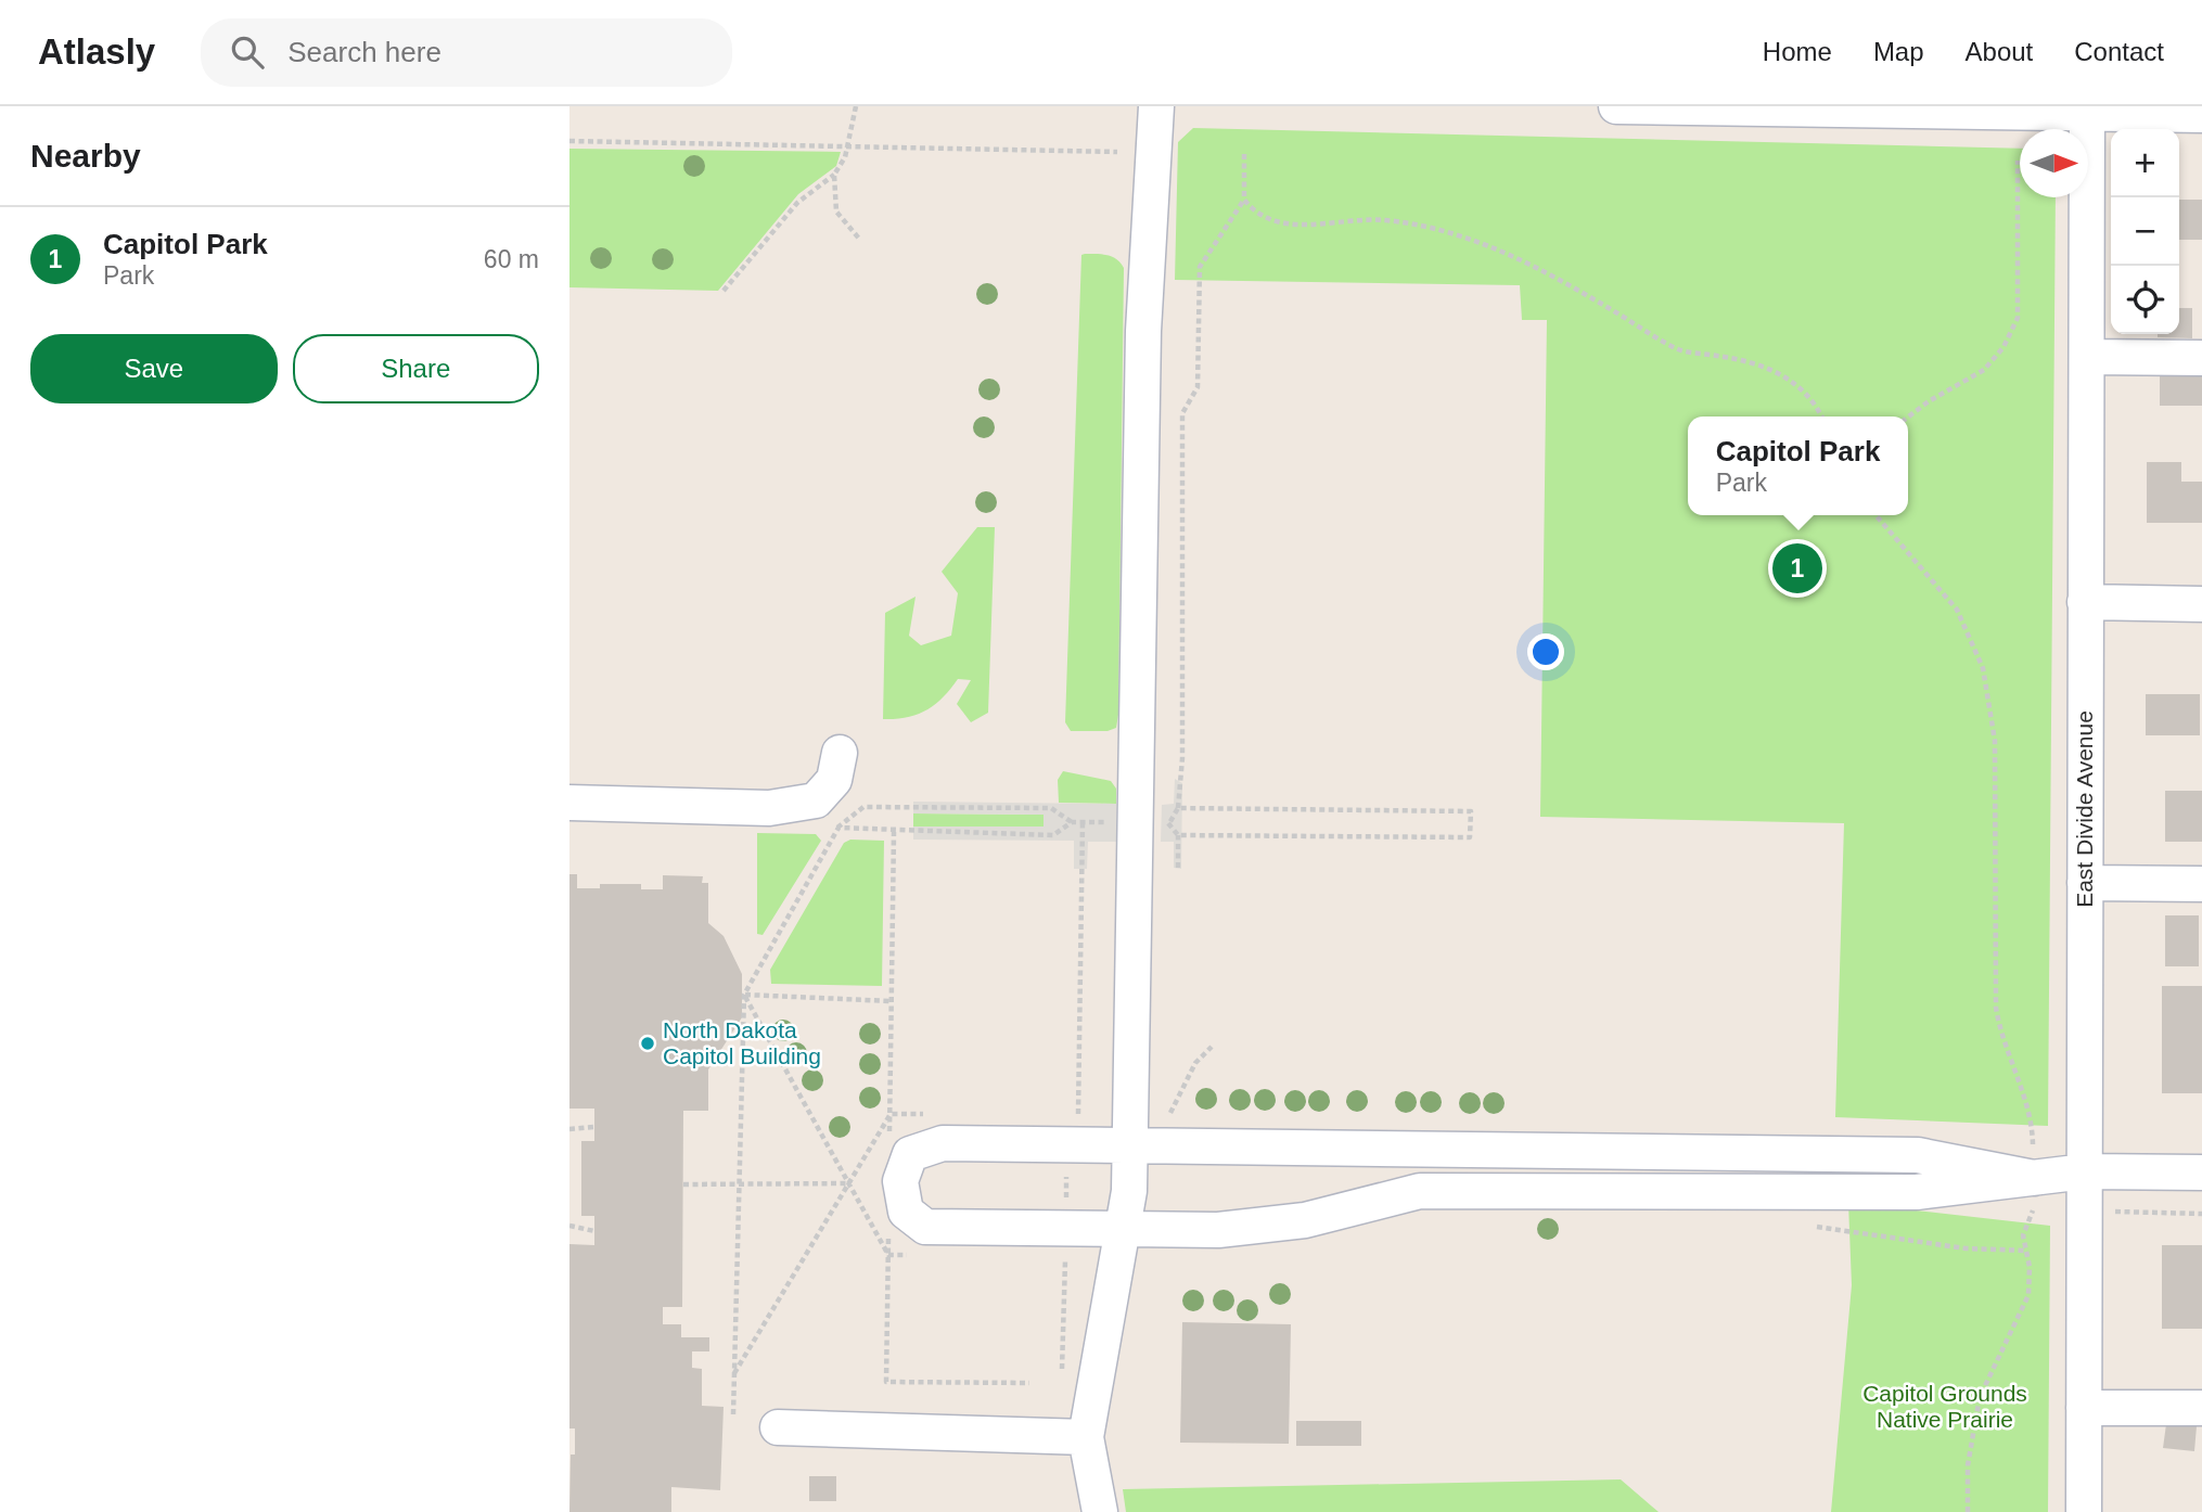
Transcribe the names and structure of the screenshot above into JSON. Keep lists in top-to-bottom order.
{
  "streets": {
    "street": ["East Divide Avenue"]
  },
  "parks": ["Capitol Grounds Native Prairie"],
  "places": ["North Dakota Capitol Building"],
  "north": "right",
  "page": {
    "header": "Atlasly",
    "search": "Search here",
    "nav": [
      "Home",
      "Map",
      "About",
      "Contact"
    ],
    "heading": "Nearby",
    "map_buttons": ["+", "−"],
    "list": [
      {
        "mark": "1",
        "name": "Capitol Park",
        "note": "Park",
        "value": "60 m"
      }
    ],
    "buttons": ["Save", "Share"],
    "popup": ["Capitol Park", "Park"],
    "pins": "1"
  }
}
